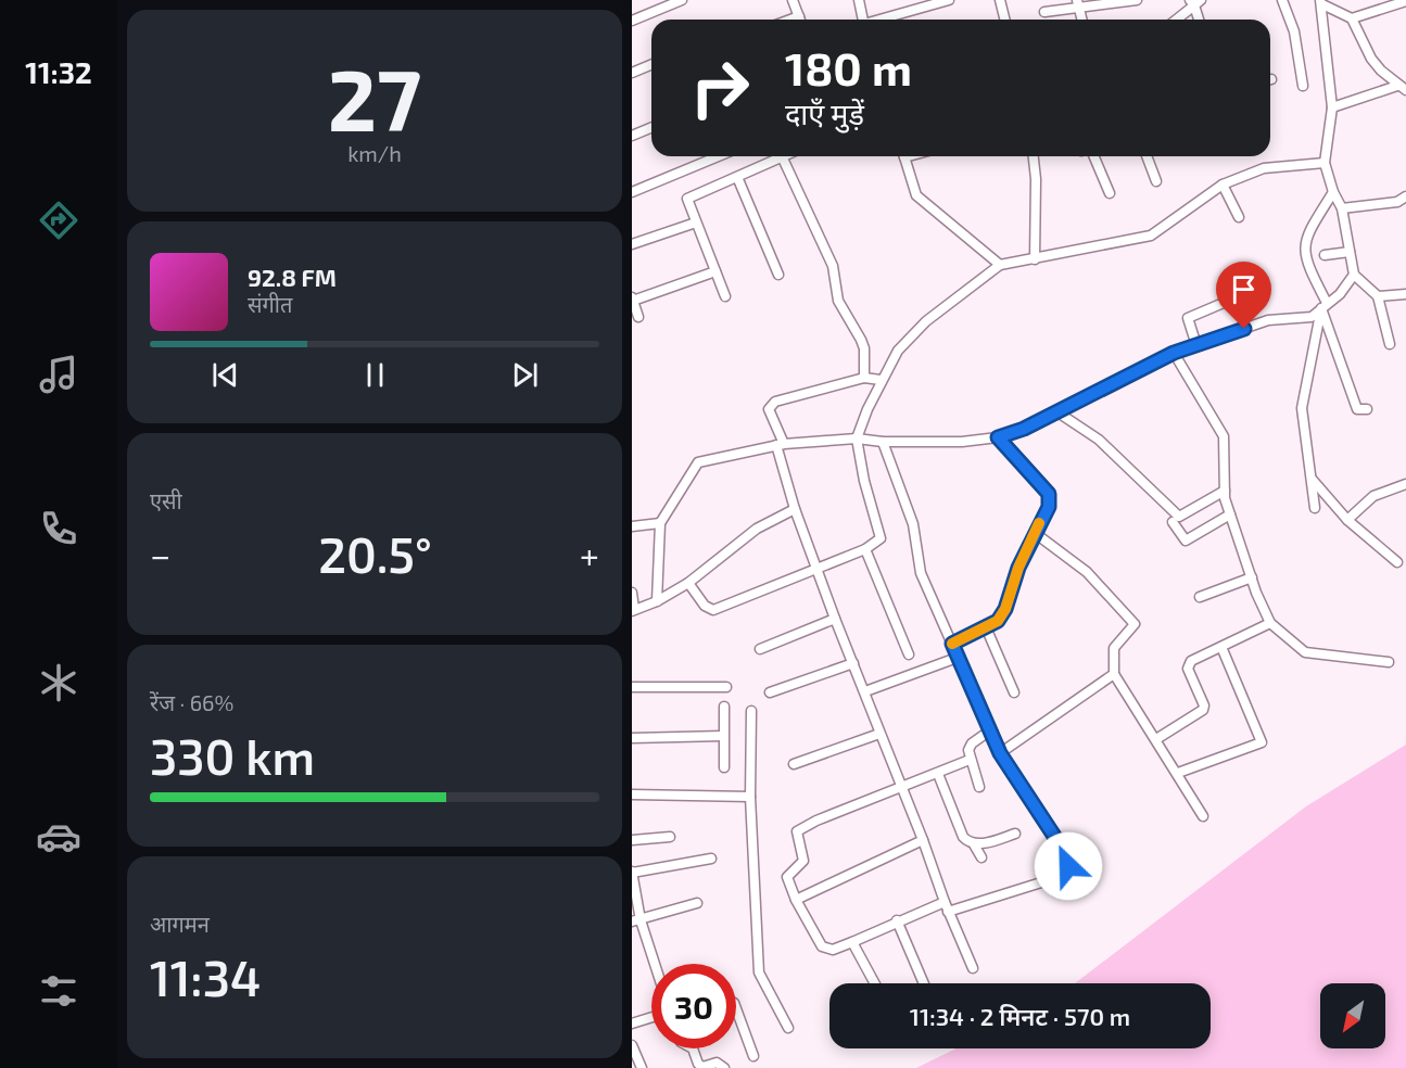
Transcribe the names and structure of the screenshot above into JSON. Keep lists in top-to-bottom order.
{
  "north": "bottom left",
  "page": {
    "tabs": "11:32",
    "tile": [
      ["27", "km/h"],
      "एसी",
      ["रेंज · 66%", "330 km"],
      ["आगमन", "11:34"]
    ],
    "turn": ["180 m", "दाएँ मुड़ें"],
    "song": ["92.8 FM", "संगीत"],
    "heat": ["−", "20.5°", "+"],
    "limit": "30",
    "trip": "11:34 · 2 मिनट · 570 m"
  }
}
